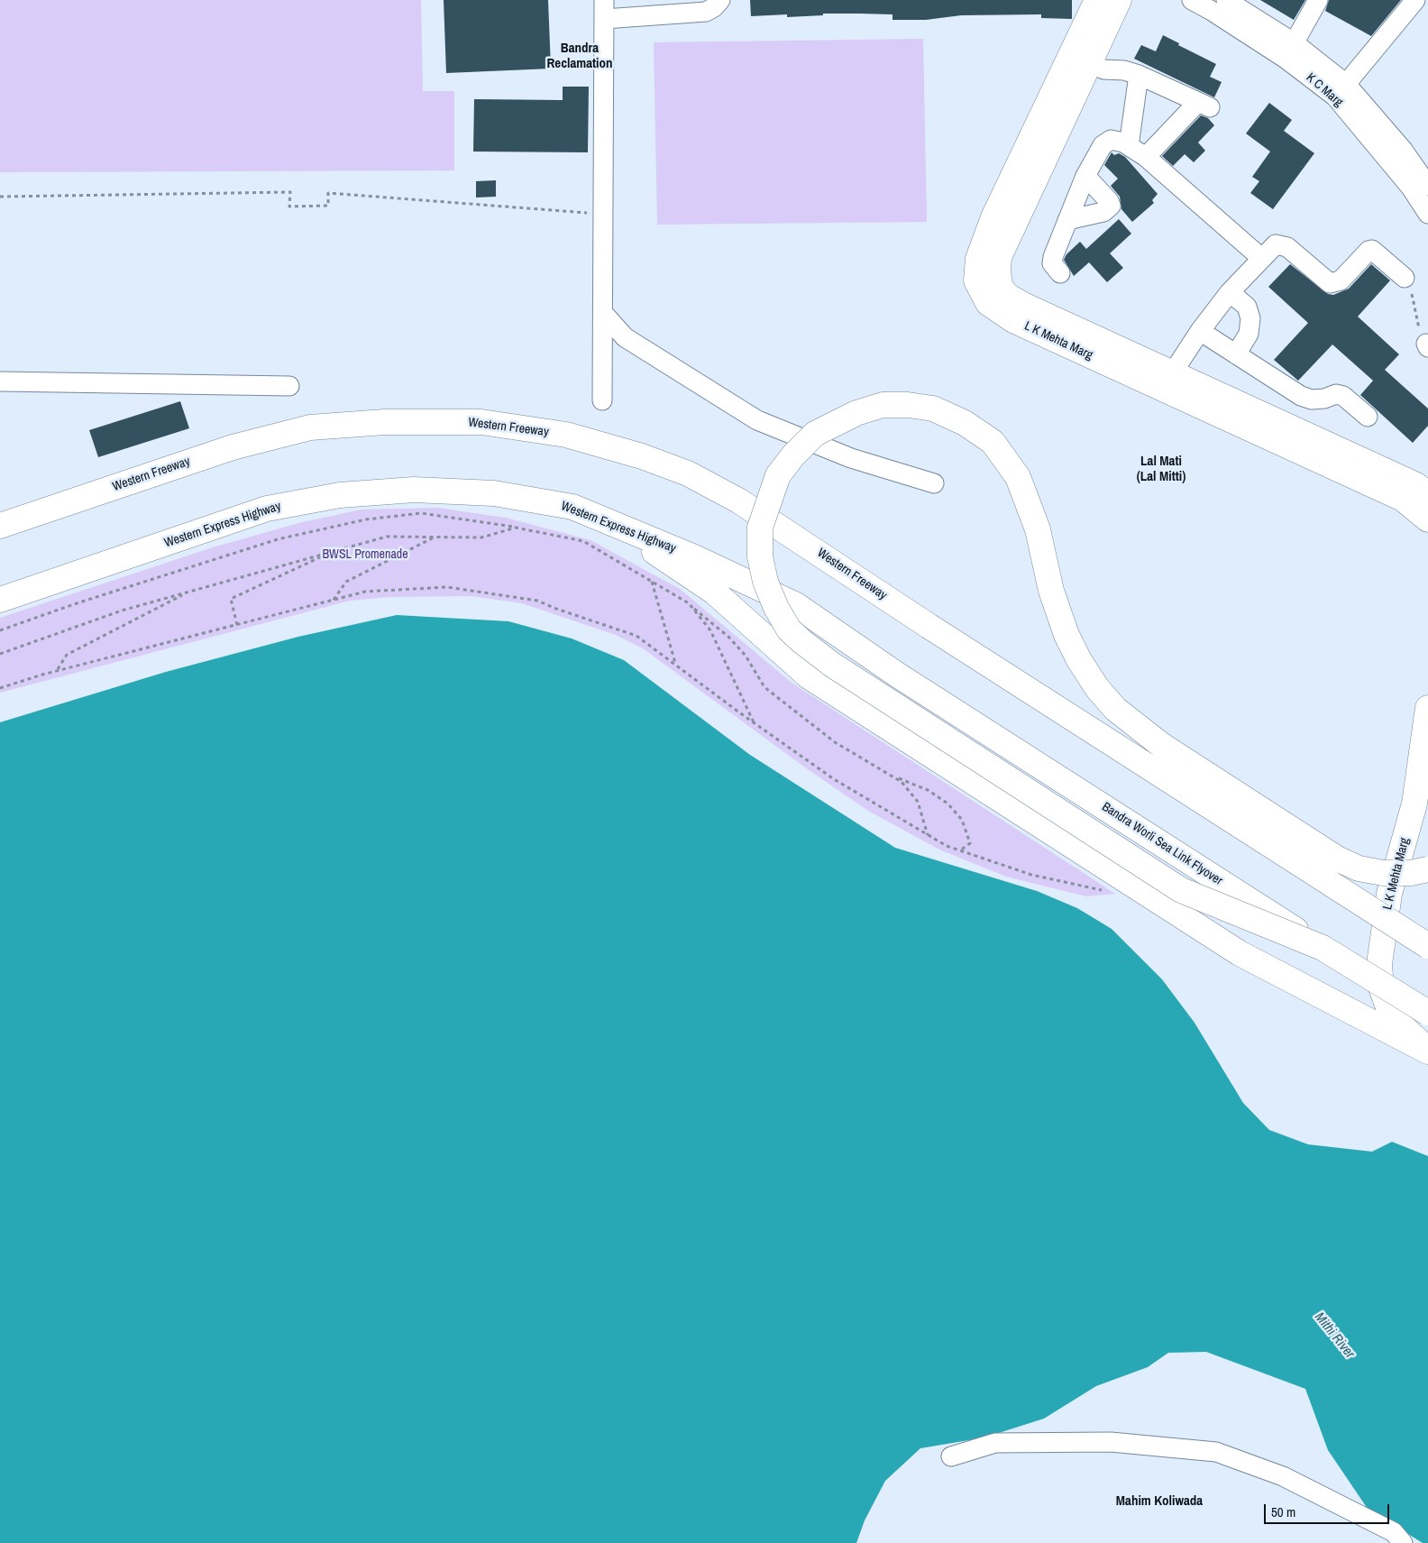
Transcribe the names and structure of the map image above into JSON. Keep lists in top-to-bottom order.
{
  "streets": {
    "main road": [
      "L K Mehta Marg",
      "Western Freeway",
      "Western Express Highway",
      "Bandra Worli Sea Link Flyover"
    ],
    "street": ["K C Marg"]
  },
  "crossings": [
    ["Western Express Highway", "Bandra Worli Sea Link Flyover"]
  ],
  "districts": ["Bandra Reclamation", "Lal Mati (Lal Mitti)", "Mahim Koliwada"],
  "water": ["Mithi River"],
  "parks": ["BWSL Promenade"],
  "scale_bar": "50 m"
}
